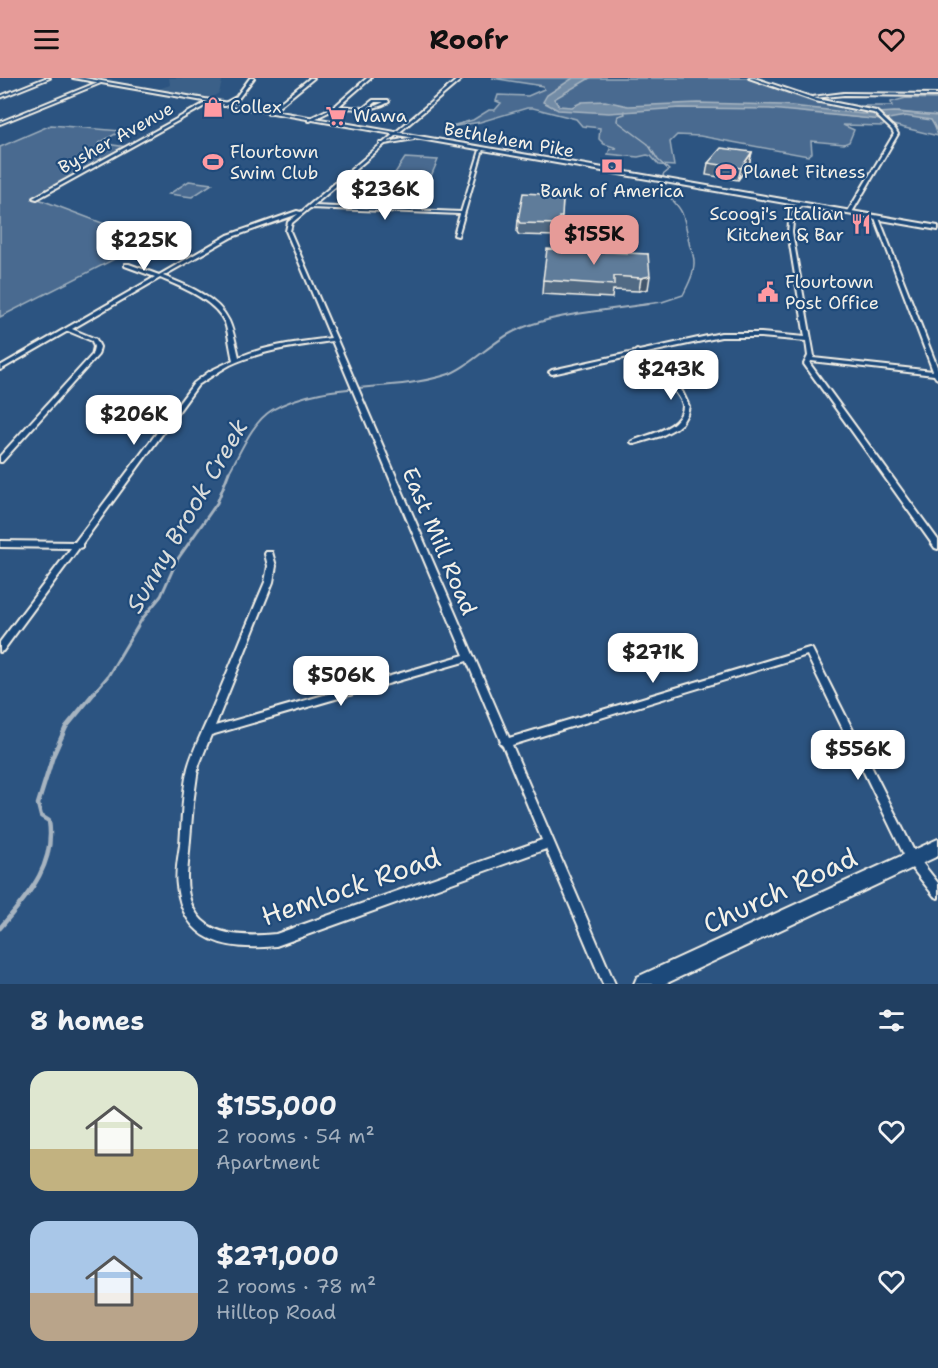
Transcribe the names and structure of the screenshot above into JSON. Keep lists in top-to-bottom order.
{
  "streets": {
    "main road": ["Bethlehem Pike", "Church Road"],
    "street": ["Bysher Avenue", "East Mill Road", "Hemlock Road"]
  },
  "crossings": [
    ["Bysher Avenue", "Bethlehem Pike"],
    ["East Mill Road", "Hemlock Road"]
  ],
  "water": ["Sunny Brook Creek"],
  "places": {
    "shop": ["Collex"],
    "supermarket": ["Wawa"],
    "sports": ["Flourtown Swim Club", "Planet Fitness"],
    "bank": ["Bank of America"],
    "restaurant": ["Scoogi's Italian Kitchen & Bar"],
    "public building": ["Flourtown Post Office"]
  },
  "page": {
    "header": "Roofr",
    "price": [
      "$236K",
      "$155K",
      "$225K",
      "$243K",
      "$206K",
      "$271K",
      "$506K",
      "$556K"
    ],
    "heading": "8 homes",
    "list": [
      {
        "name": "$155,000",
        "note": "2 rooms · 54 m² · Apartment"
      },
      {
        "name": "$271,000",
        "note": "2 rooms · 78 m² · Hilltop Road"
      }
    ]
  }
}
